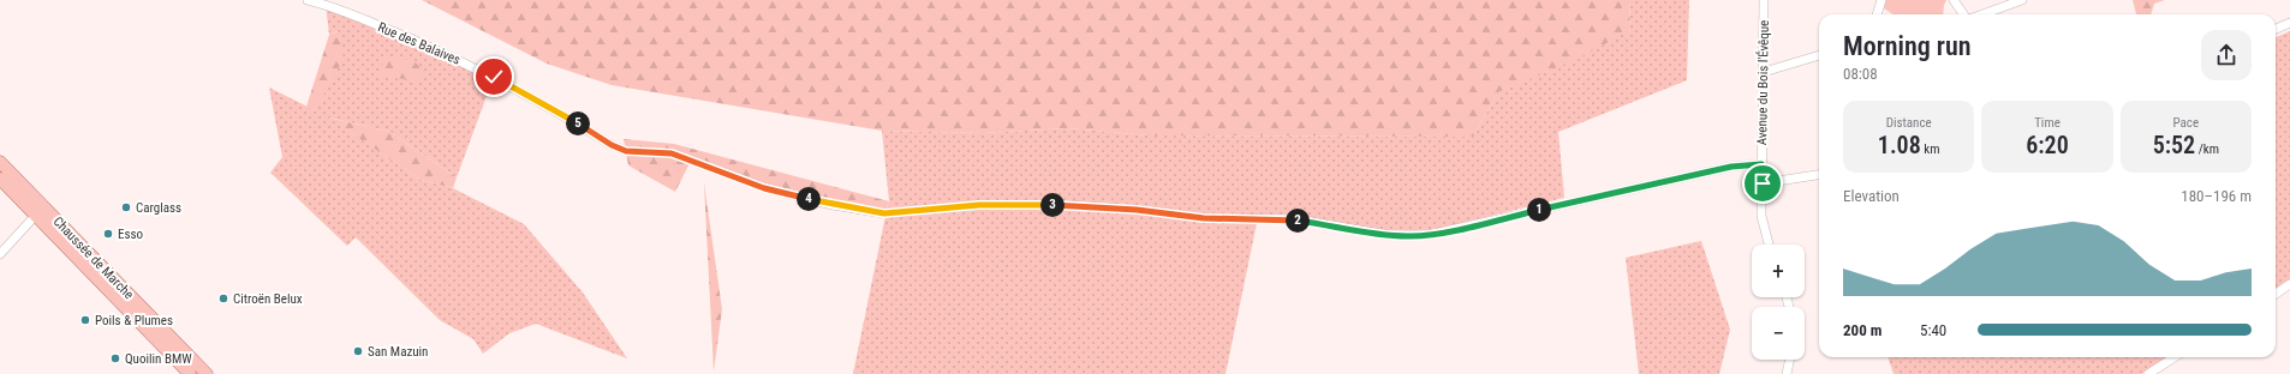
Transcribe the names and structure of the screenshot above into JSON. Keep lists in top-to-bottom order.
{
  "streets": {
    "main road": ["Chaussée de Marche"],
    "street": ["Rue des Balaives", "Avenue du Bois l'Évêque"]
  },
  "crossings": [
    ["Rue des Balaives", "Avenue du Bois l'Évêque"]
  ],
  "places": [
    "Carglass",
    "Esso",
    "Citroën Belux",
    "Poils & Plumes",
    "San Mazuin",
    "Quoilin BMW"
  ],
  "page": {
    "heading": ["Morning run", "08:08"],
    "stats": [
      ["Distance", "1.08 km"],
      ["Time", "6:20"],
      ["Pace", "5:52 /km"]
    ],
    "pins": [
      "5",
      "4",
      "3",
      "1",
      "2"
    ],
    "chart": ["Elevation", "180–196 m"],
    "map_buttons": ["+", "−"],
    "list": [
      {
        "name": "200 m",
        "note": "5:40"
      }
    ]
  }
}
